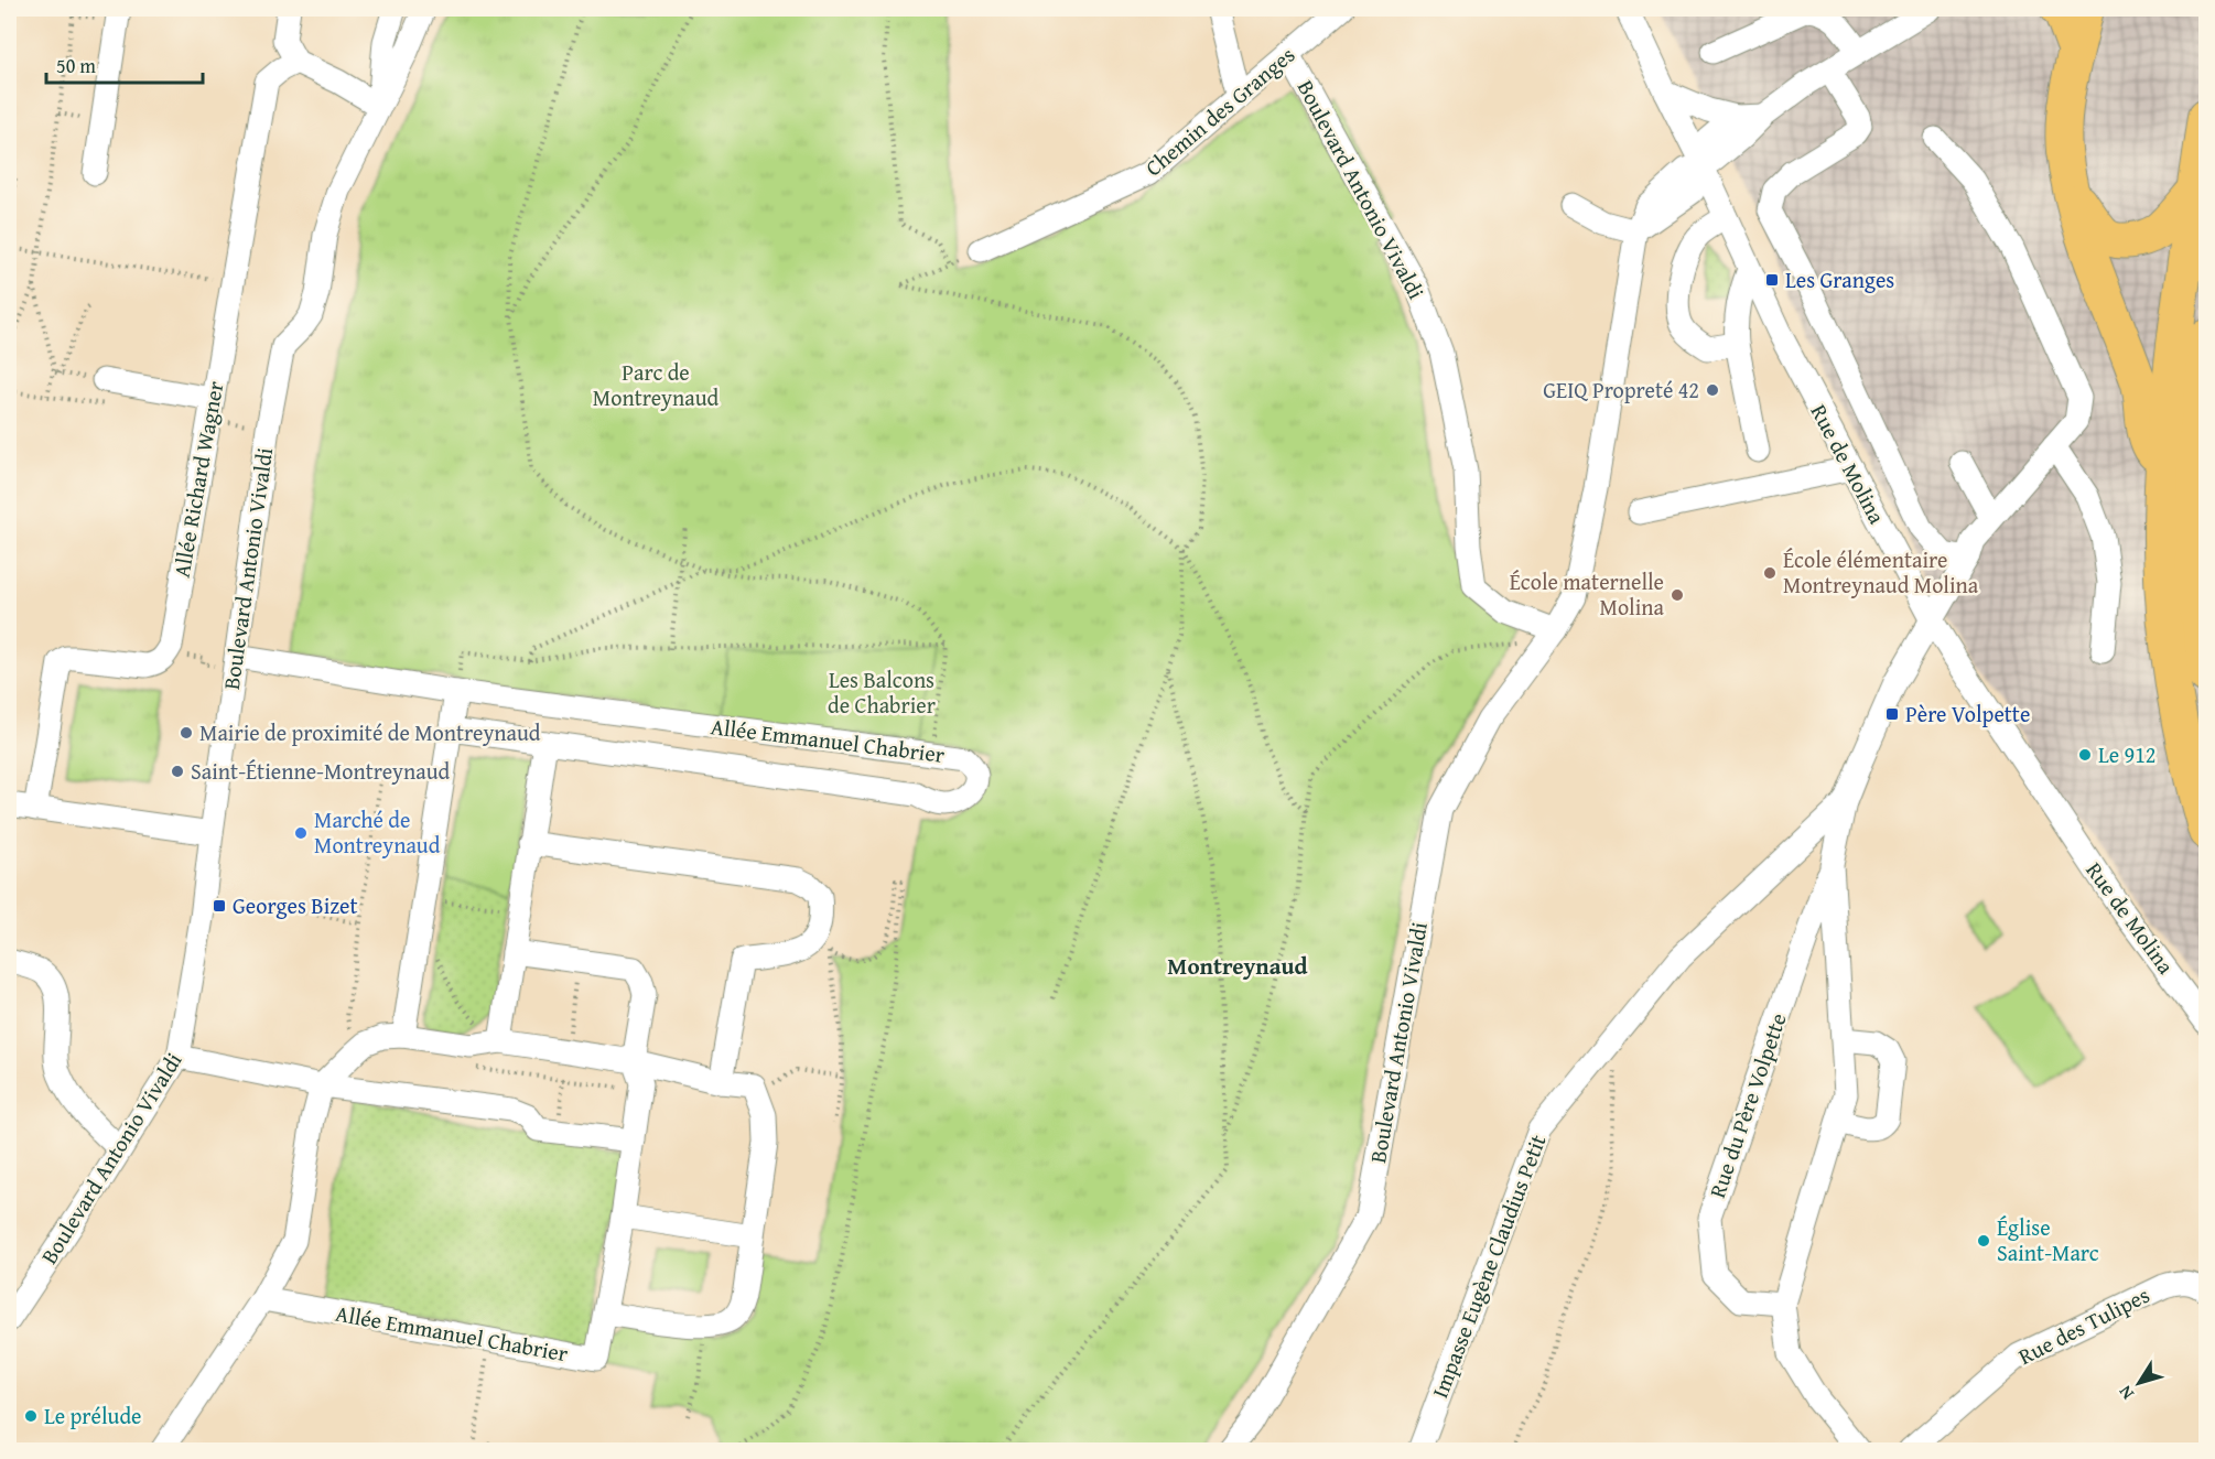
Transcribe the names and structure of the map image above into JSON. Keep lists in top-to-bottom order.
{
  "streets": {
    "street": [
      "Chemin des Granges",
      "Boulevard Antonio Vivaldi",
      "Rue de Molina",
      "Allée Richard Wagner",
      "Allée Emmanuel Chabrier",
      "Rue du Père Volpette",
      "Impasse Eugène Claudius Petit",
      "Rue des Tulipes"
    ]
  },
  "crossings": [
    ["Chemin des Granges", "Boulevard Antonio Vivaldi"],
    ["Rue de Molina", "Rue du Père Volpette"],
    ["Rue du Père Volpette", "Impasse Eugène Claudius Petit"]
  ],
  "districts": ["Montreynaud"],
  "parks": ["Parc de Montreynaud", "Les Balcons de Chabrier"],
  "places": {
    "transit": ["Les Granges", "Père Volpette", "Georges Bizet"],
    "other": [
      "GEIQ Propreté 42",
      "École élémentaire Montreynaud Molina",
      "École maternelle Molina",
      "Mairie de proximité de Montreynaud",
      "Le 912",
      "Saint-Étienne-Montreynaud",
      "Marché de Montreynaud",
      "Église Saint-Marc",
      "Le prélude"
    ]
  },
  "scale_bar": "50 m",
  "north": "bottom left"
}
